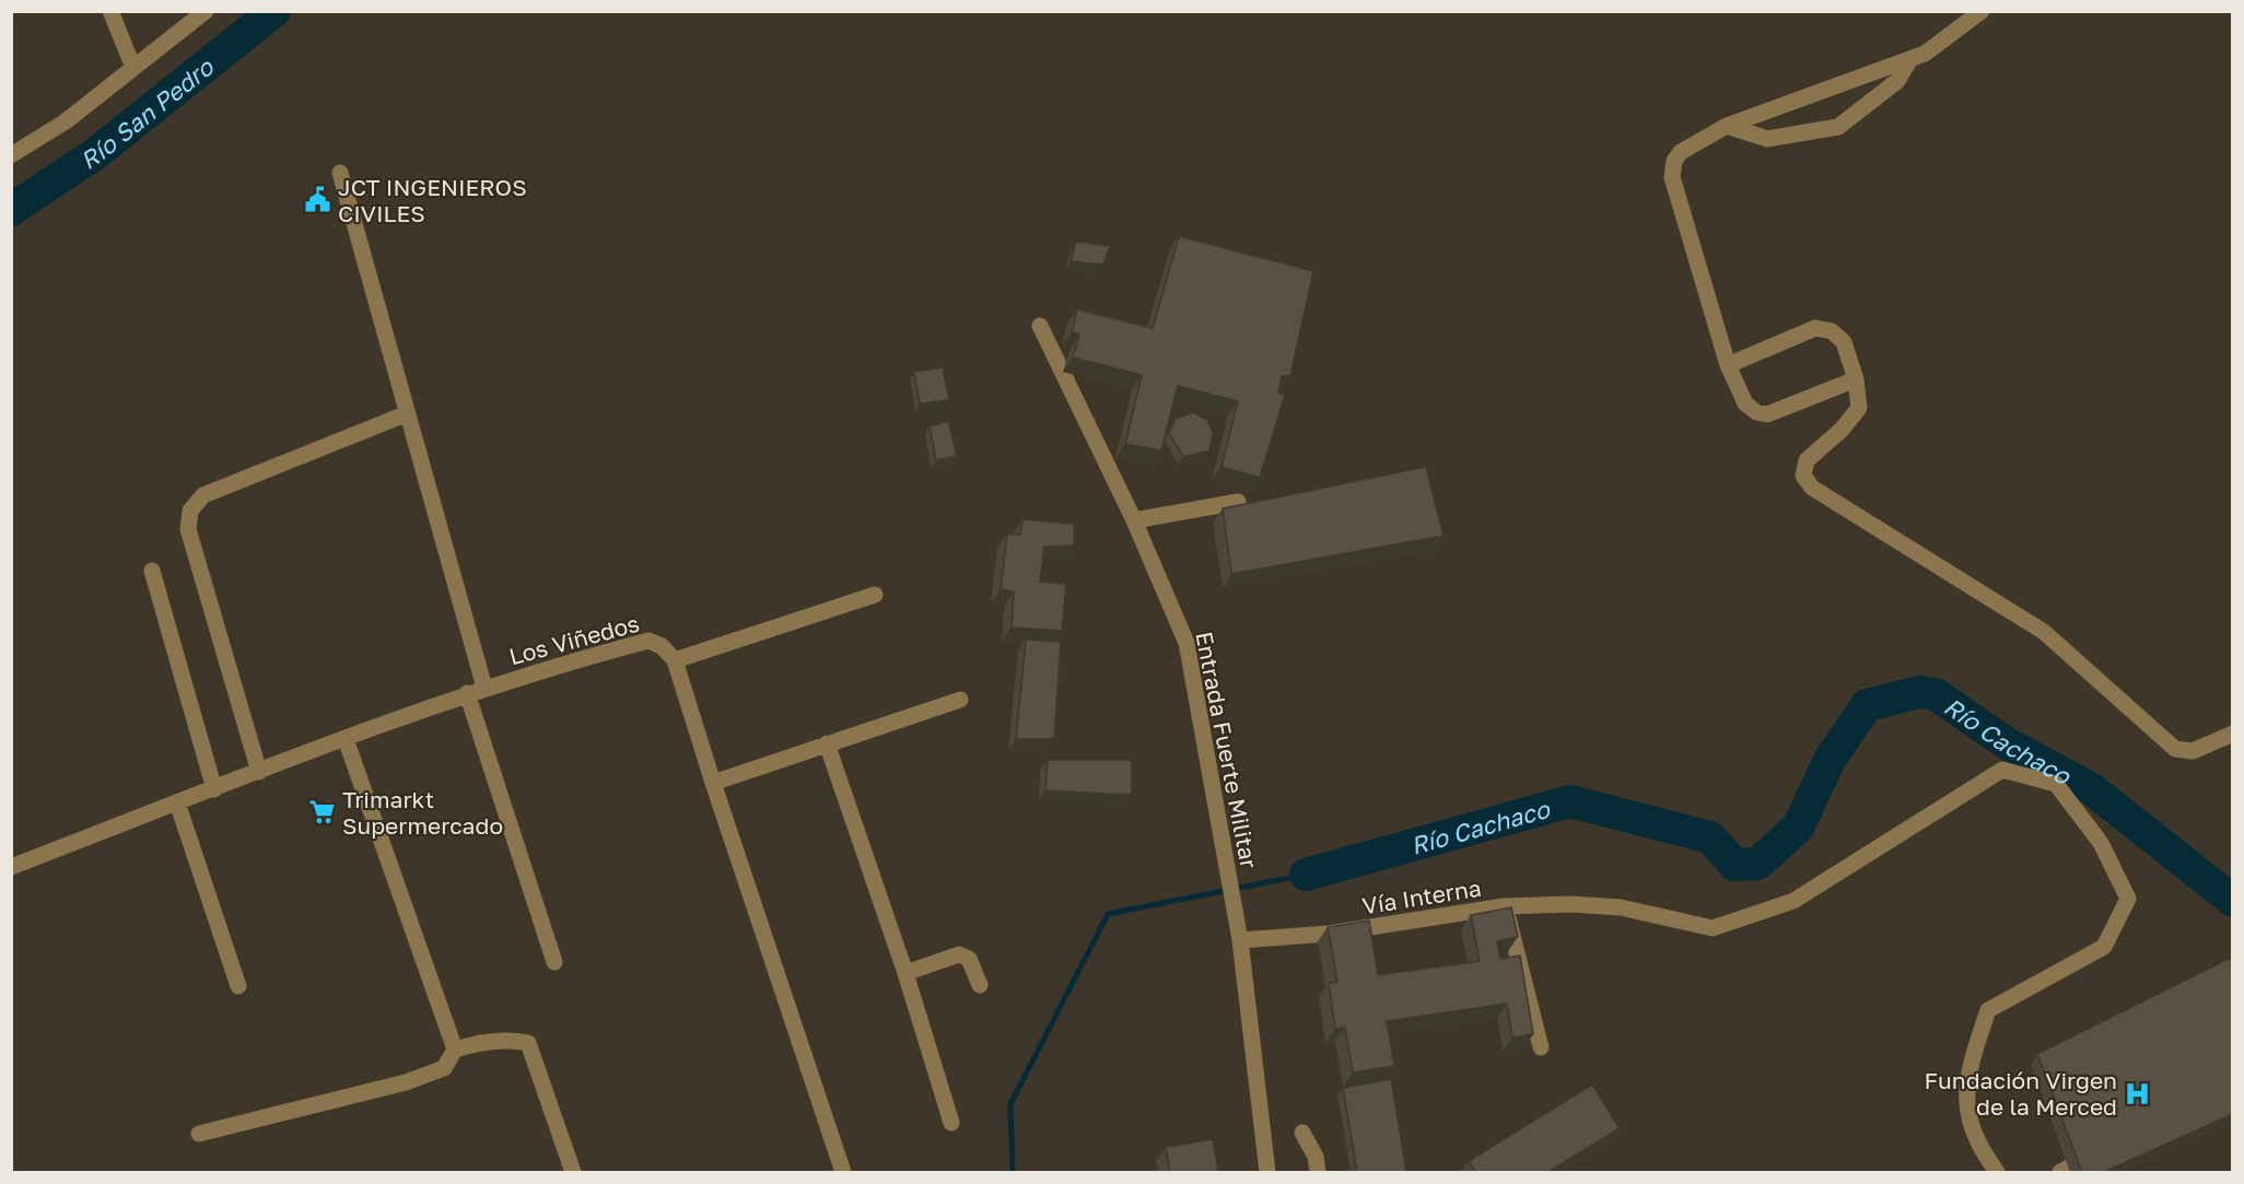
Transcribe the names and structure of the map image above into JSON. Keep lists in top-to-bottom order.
{
  "streets": {
    "street": ["Los Viñedos", "Entrada Fuerte Militar", "Vía Interna"]
  },
  "crossings": [
    ["Entrada Fuerte Militar", "Vía Interna"]
  ],
  "water": ["Río San Pedro", "Río Cachaco"],
  "places": {
    "public building": ["JCT INGENIEROS CIVILES"],
    "supermarket": ["Trimarkt Supermercado"],
    "hospital": ["Fundación Virgen de la Merced"]
  }
}
